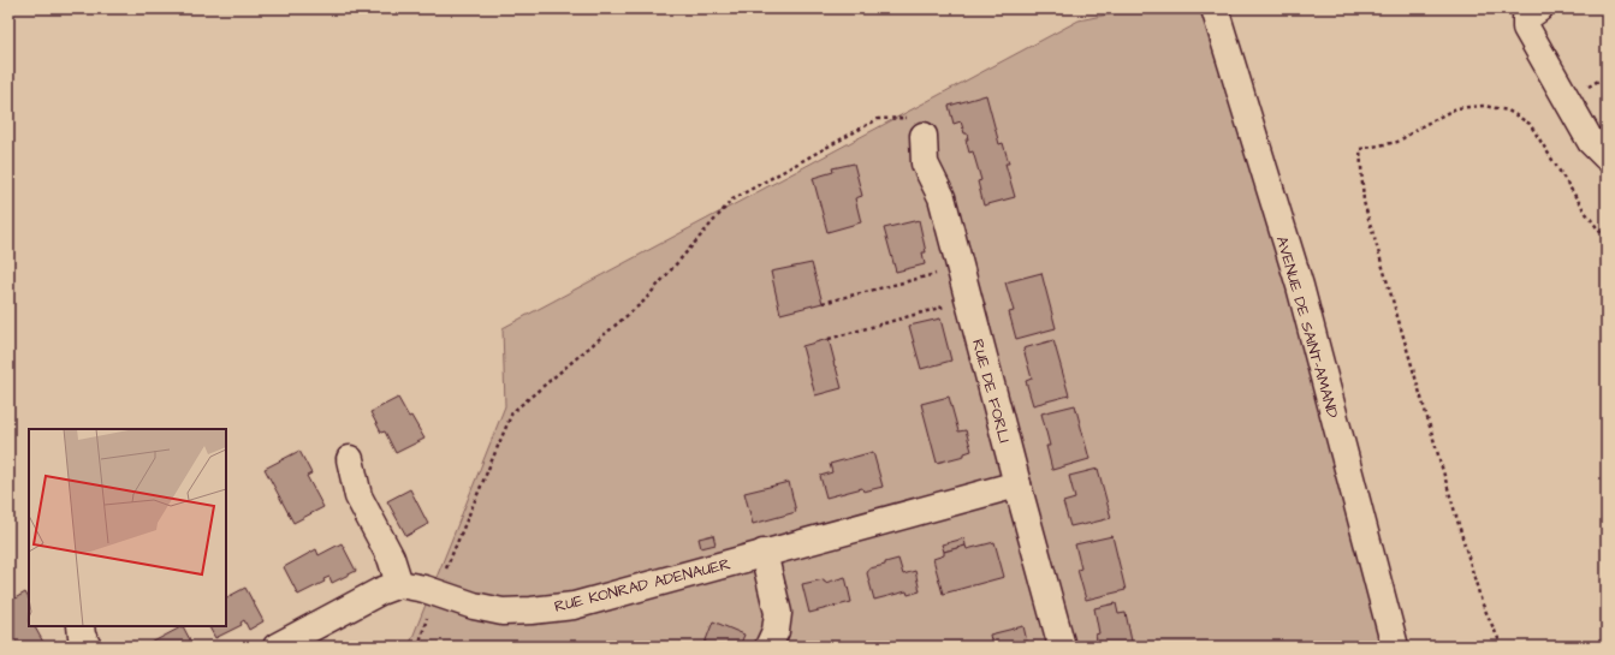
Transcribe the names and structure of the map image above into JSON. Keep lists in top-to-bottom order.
{
  "streets": {
    "street": ["AVENUE DE SAINT-AMAND", "RUE DE FORLI", "RUE KONRAD ADENAUER"]
  },
  "crossings": [
    ["RUE DE FORLI", "RUE KONRAD ADENAUER"]
  ]
}
